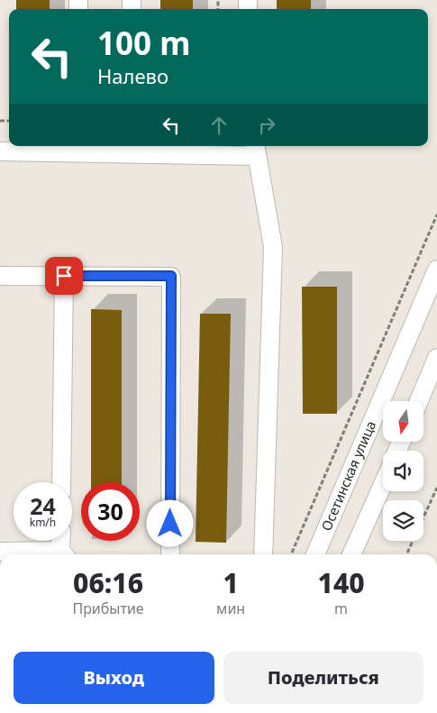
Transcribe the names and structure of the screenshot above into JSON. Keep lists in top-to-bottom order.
{
  "streets": {
    "street": ["Осетинская улица"]
  },
  "north": "bottom",
  "page": {
    "turn": ["100 m", "Налево"],
    "speed": "24 km/h",
    "limit": "30",
    "eta": [
      "06:16",
      "Прибытие",
      "1",
      "мин",
      "140",
      "m"
    ],
    "buttons": ["Выход", "Поделиться"]
  }
}
